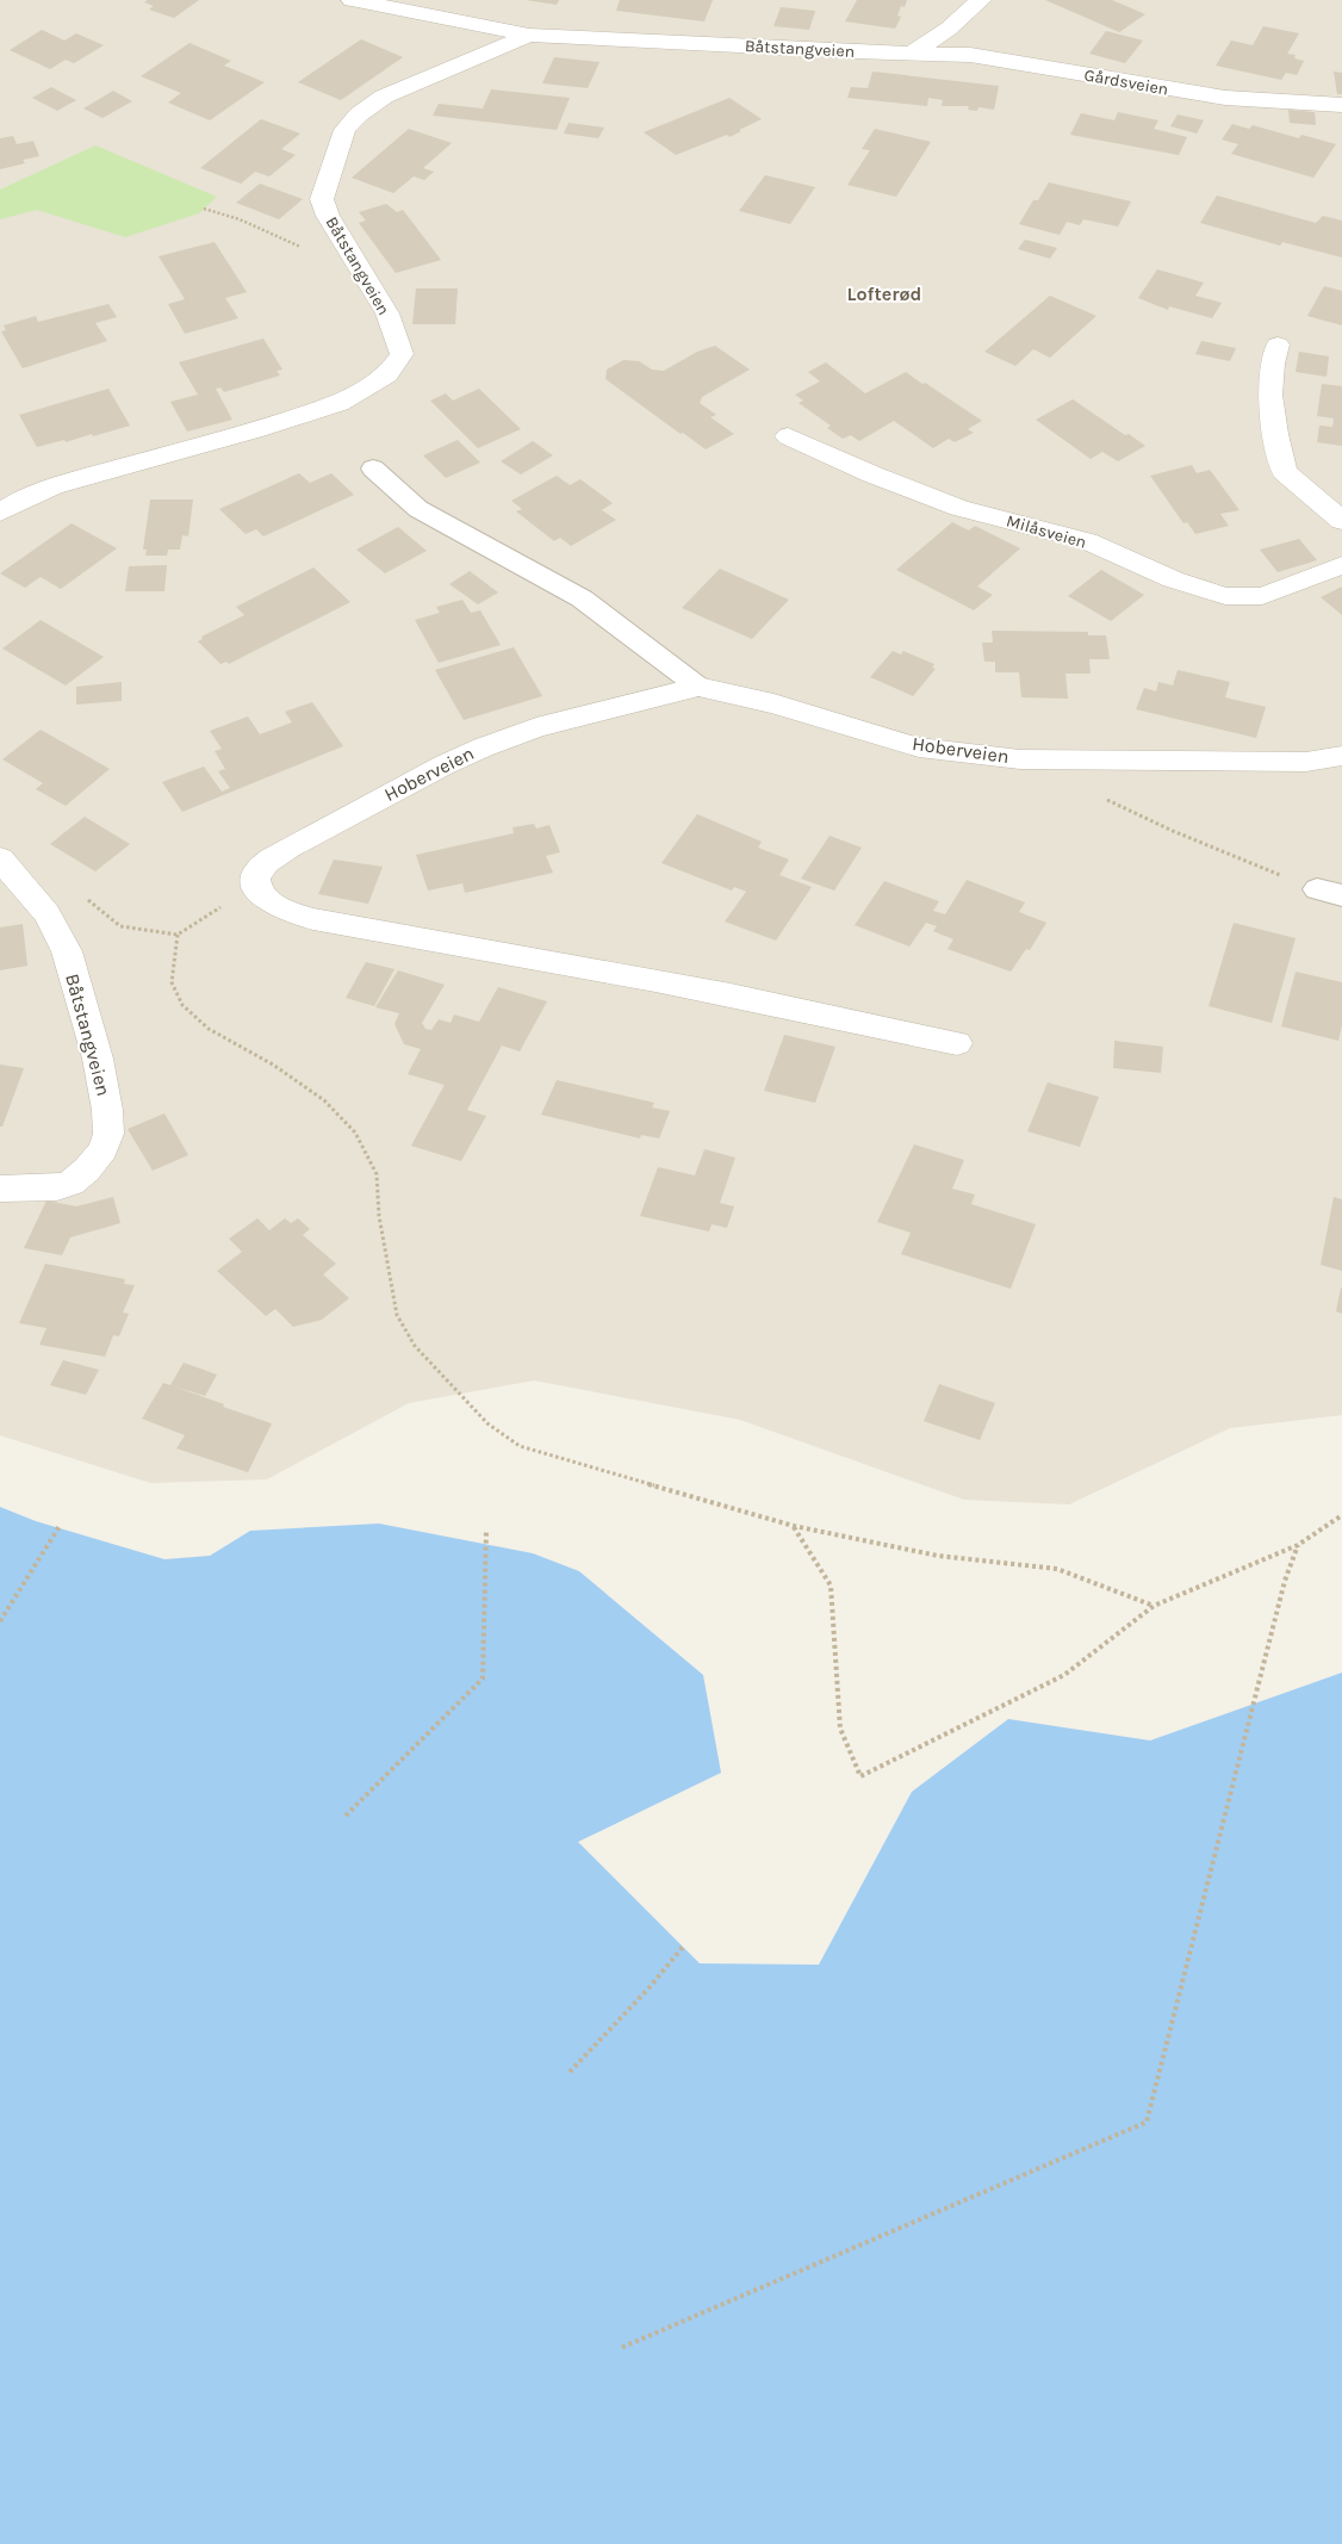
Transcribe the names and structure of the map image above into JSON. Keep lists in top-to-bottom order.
{
  "streets": {
    "street": [
      "Båtstangveien",
      "Gårdsveien",
      "Milåsveien",
      "Hoberveien"
    ]
  },
  "crossings": [
    ["Båtstangveien", "Gårdsveien"]
  ],
  "districts": ["Lofterød"]
}
